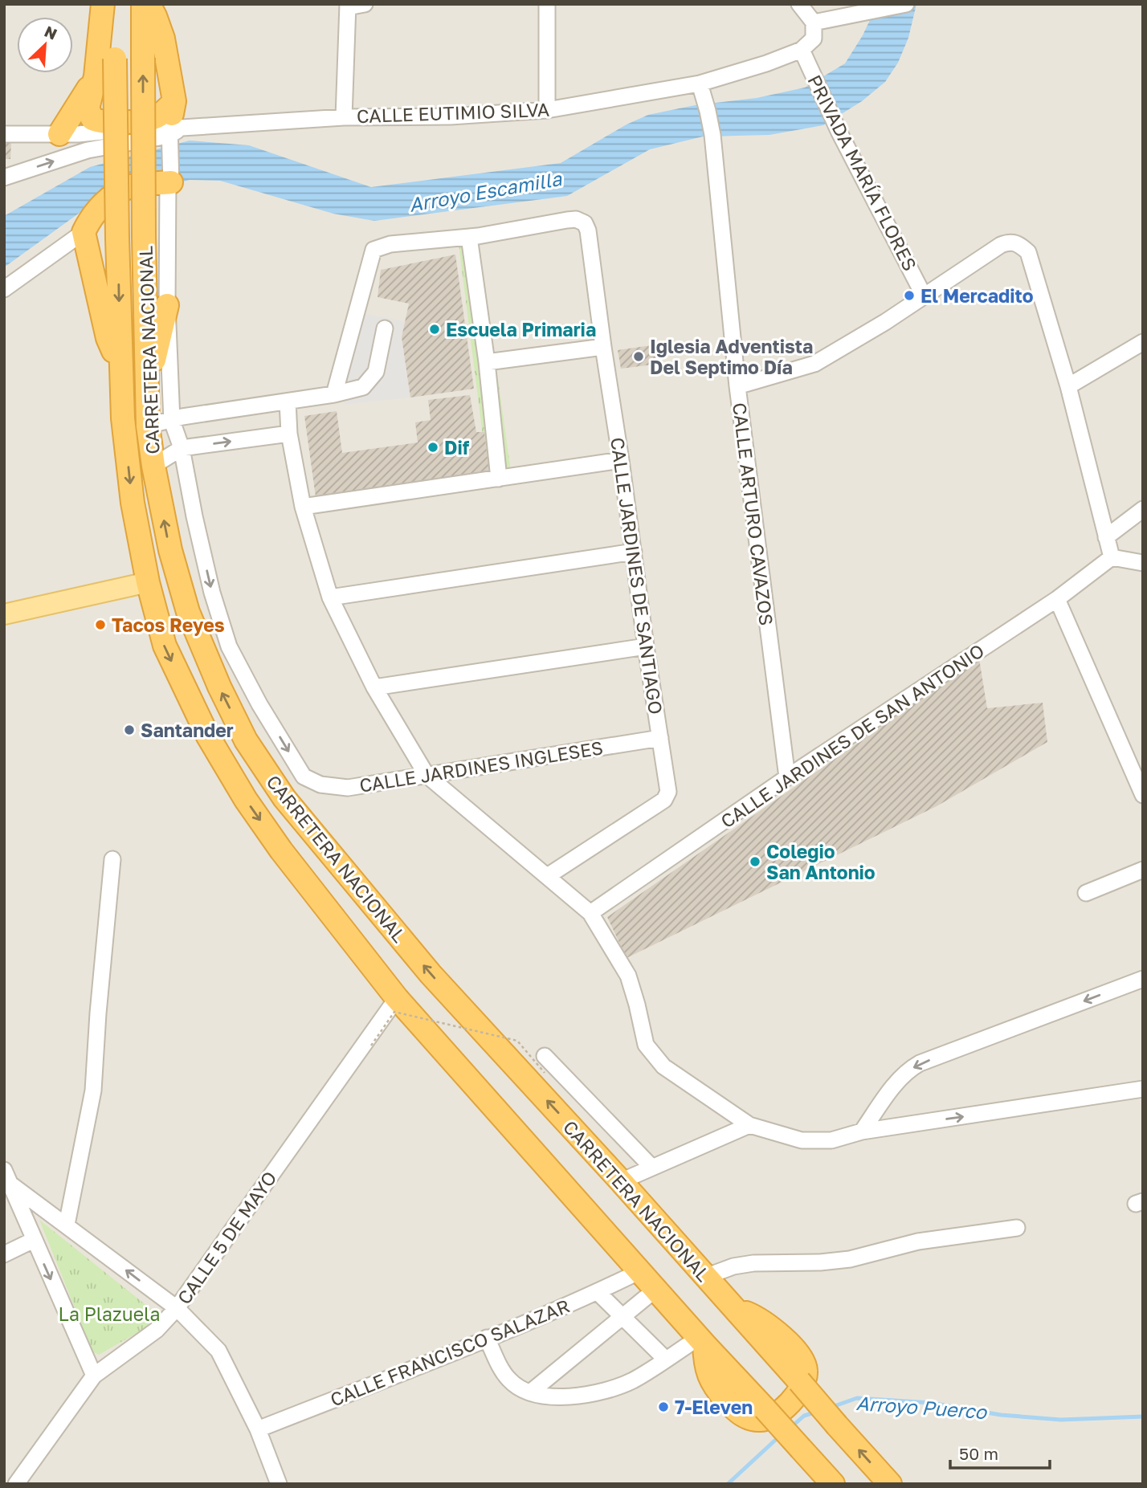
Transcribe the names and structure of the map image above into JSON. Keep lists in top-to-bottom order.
{
  "streets": {
    "highway": ["CARRETERA NACIONAL"],
    "street": [
      "CALLE EUTIMIO SILVA",
      "PRIVADA MARÍA FLORES",
      "CALLE ARTURO CAVAZOS",
      "CALLE JARDINES DE SANTIAGO",
      "CALLE JARDINES DE SAN ANTONIO",
      "CALLE JARDINES INGLESES",
      "CALLE 5 DE MAYO",
      "CALLE FRANCISCO SALAZAR"
    ]
  },
  "crossings": [
    ["CALLE EUTIMIO SILVA", "PRIVADA MARÍA FLORES"],
    ["CALLE EUTIMIO SILVA", "CALLE ARTURO CAVAZOS"],
    ["CARRETERA NACIONAL", "CALLE 5 DE MAYO"],
    ["CARRETERA NACIONAL", "CALLE FRANCISCO SALAZAR"],
    ["CALLE ARTURO CAVAZOS", "CALLE JARDINES DE SAN ANTONIO"],
    ["CALLE JARDINES DE SANTIAGO", "CALLE JARDINES INGLESES"]
  ],
  "water": ["Arroyo Escamilla", "Arroyo Puerco"],
  "parks": ["La Plazuela"],
  "places": [
    "El Mercadito",
    "Escuela Primaria",
    "Iglesia Adventista Del Septimo Día",
    "Dif",
    "Tacos Reyes",
    "Santander",
    "Colegio San Antonio",
    "7-Eleven"
  ],
  "scale_bar": "50 m",
  "north": "top right"
}
